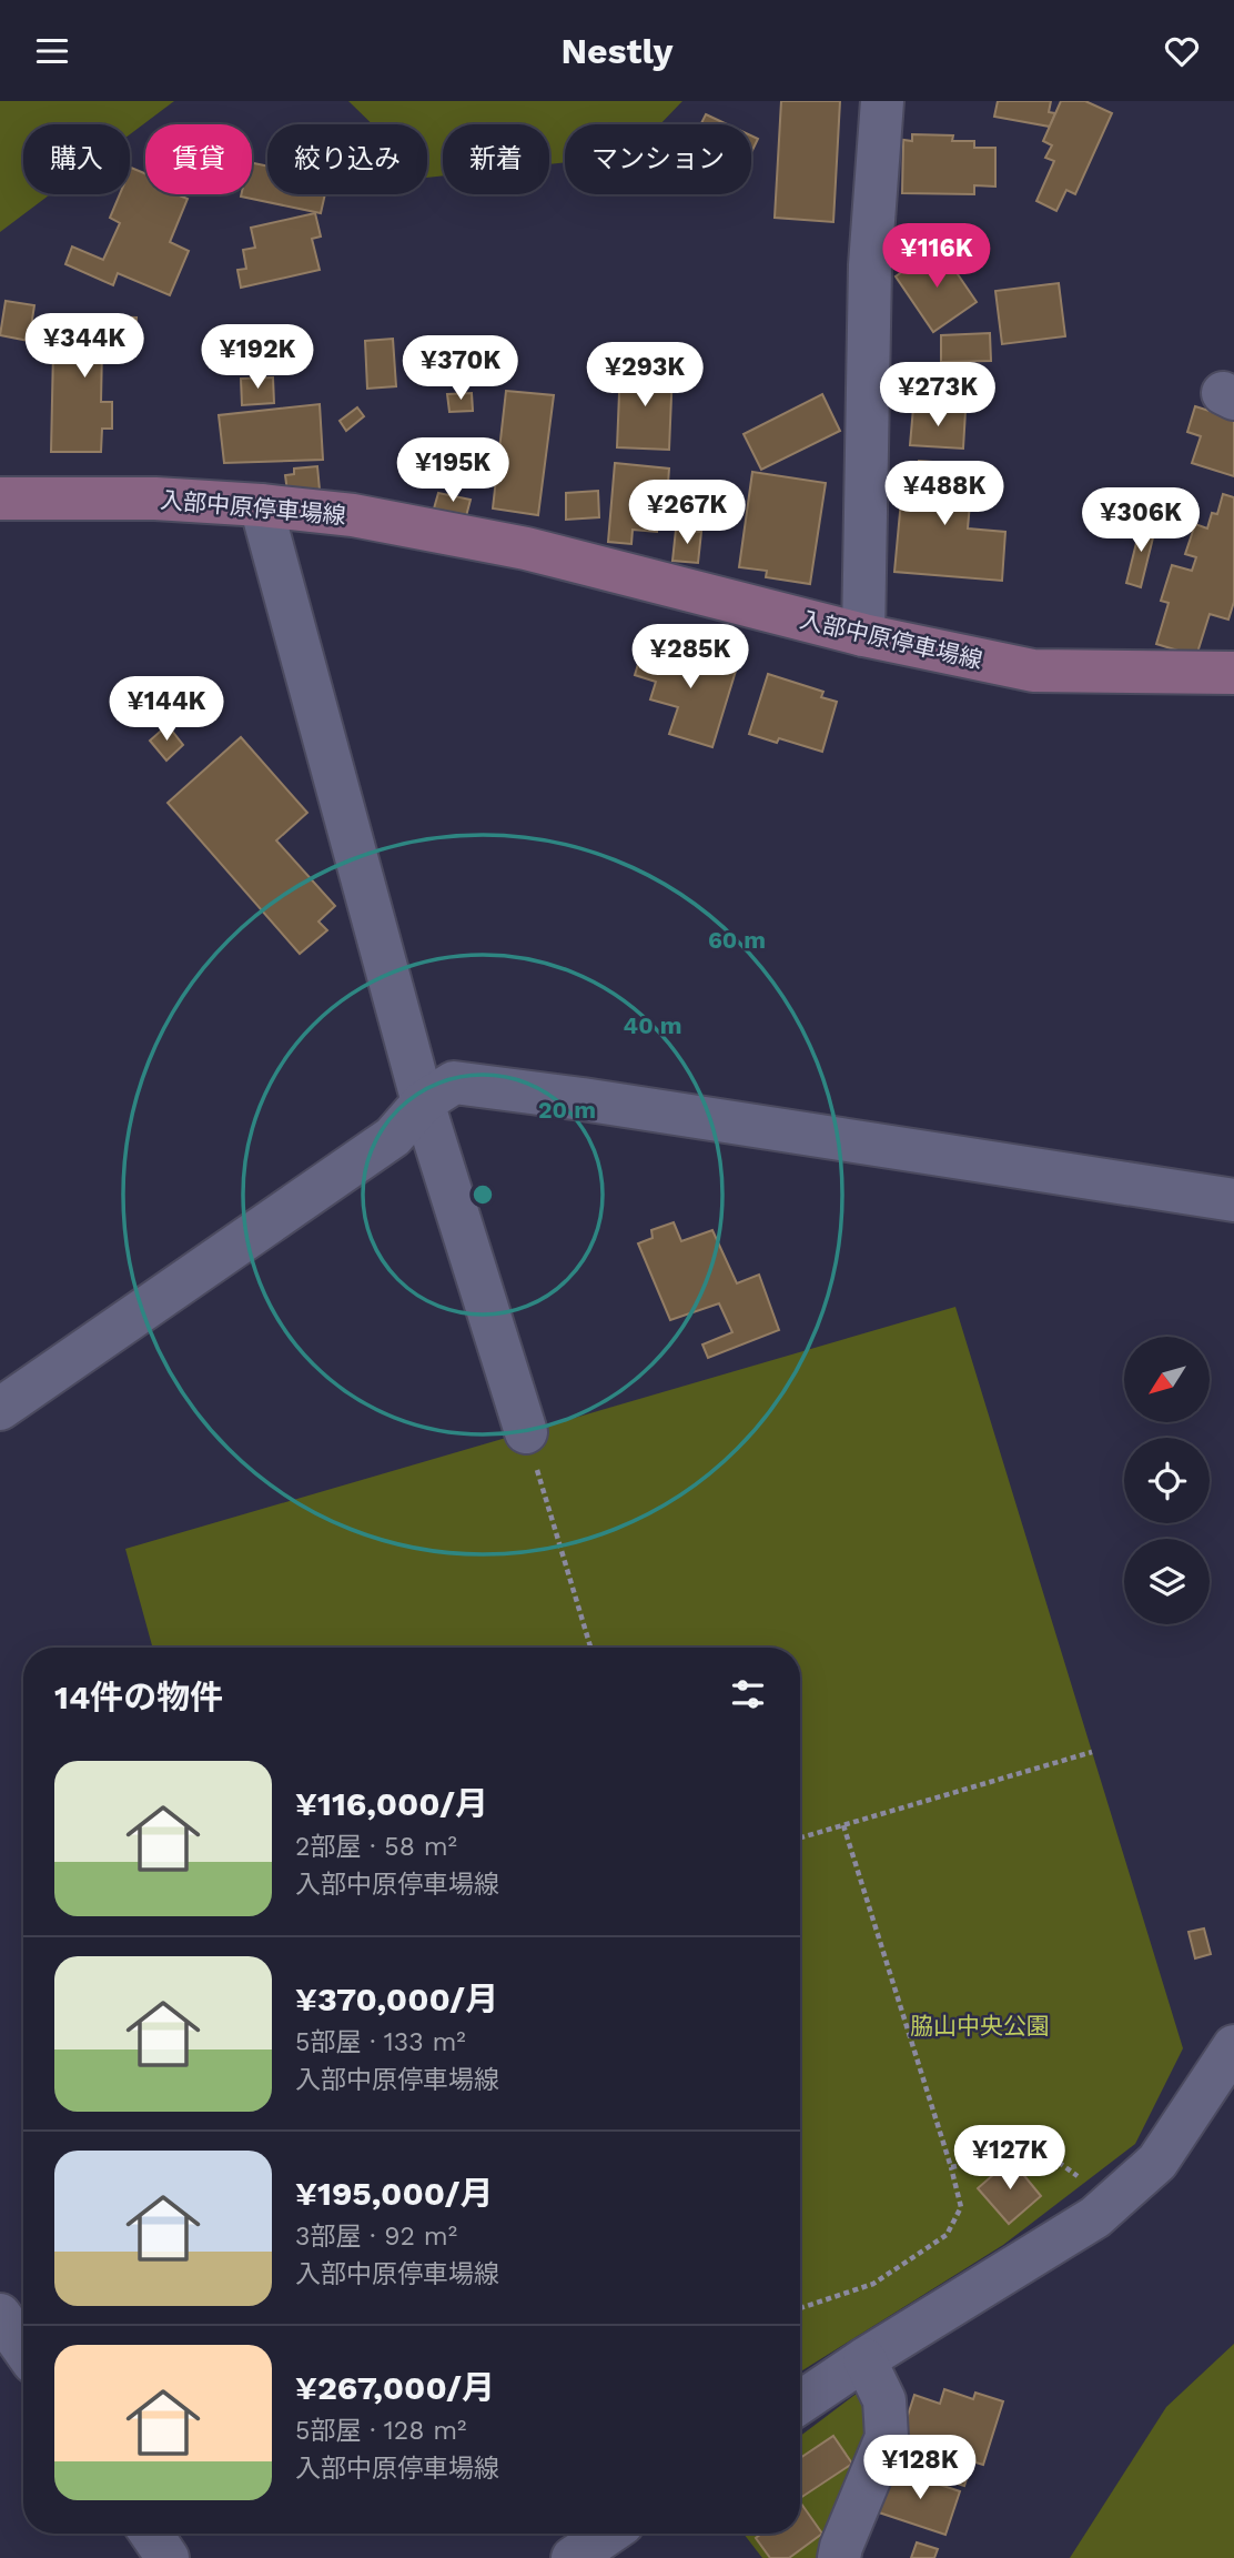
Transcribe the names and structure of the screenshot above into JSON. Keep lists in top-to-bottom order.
{
  "streets": {
    "main road": ["入部中原停車場線"]
  },
  "parks": ["脇山中央公園"],
  "north": "bottom left",
  "page": {
    "header": "Nestly",
    "chip": [
      "購入",
      "賃貸",
      "絞り込み",
      "新着",
      "マンション"
    ],
    "price": [
      "¥116K",
      "¥344K",
      "¥192K",
      "¥370K",
      "¥293K",
      "¥273K",
      "¥195K",
      "¥488K",
      "¥267K",
      "¥306K",
      "¥285K",
      "¥144K",
      "¥127K",
      "¥128K"
    ],
    "heading": "14件の物件",
    "list": [
      {
        "name": "¥116,000/月",
        "note": "2部屋 · 58 m² · 入部中原停車場線"
      },
      {
        "name": "¥370,000/月",
        "note": "5部屋 · 133 m² · 入部中原停車場線"
      },
      {
        "name": "¥195,000/月",
        "note": "3部屋 · 92 m² · 入部中原停車場線"
      },
      {
        "name": "¥267,000/月",
        "note": "5部屋 · 128 m² · 入部中原停車場線"
      }
    ]
  },
  "rings": ["60 m", "40 m", "20 m"]
}
